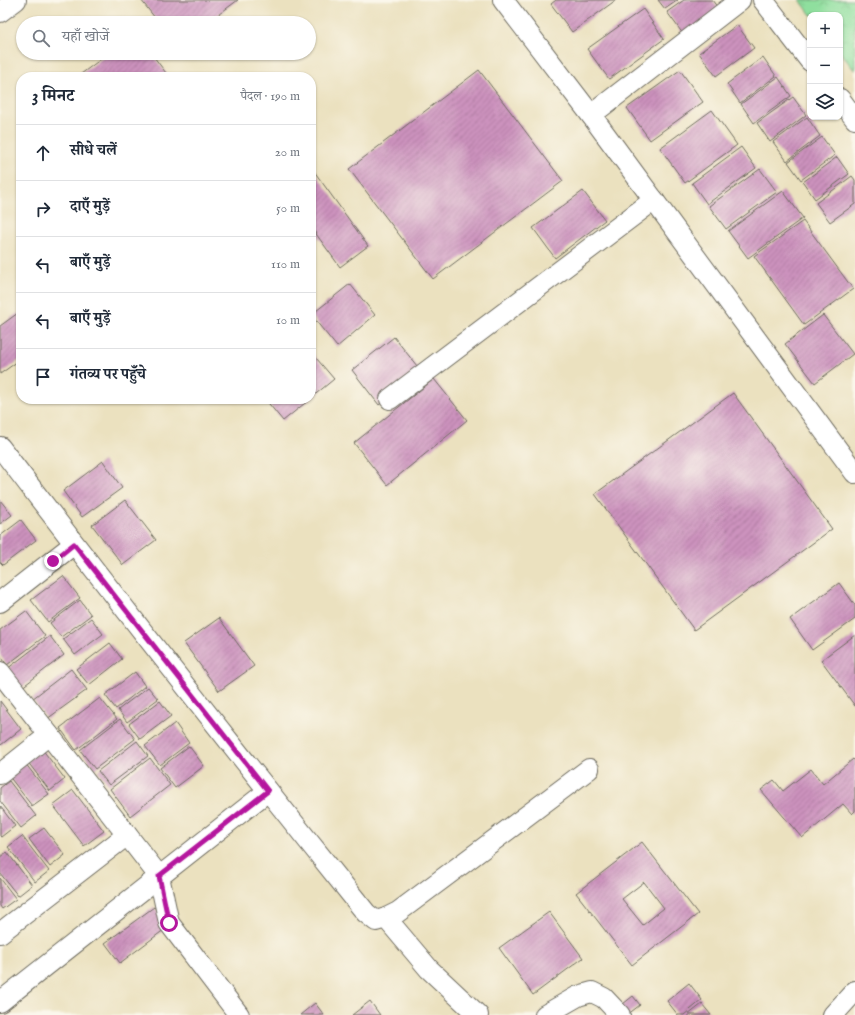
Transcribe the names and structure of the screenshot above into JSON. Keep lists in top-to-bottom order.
{
  "page": {
    "map_buttons": ["+", "−"],
    "search": "यहाँ खोजें",
    "heading": ["3 मिनट", "पैदल · 190 m"],
    "list": [
      ["सीधे चलें", "20 m"],
      ["दाएँ मुड़ें", "50 m"],
      ["बाएँ मुड़ें", "110 m"],
      ["बाएँ मुड़ें", "10 m"],
      "गंतव्य पर पहुँचे"
    ]
  }
}
